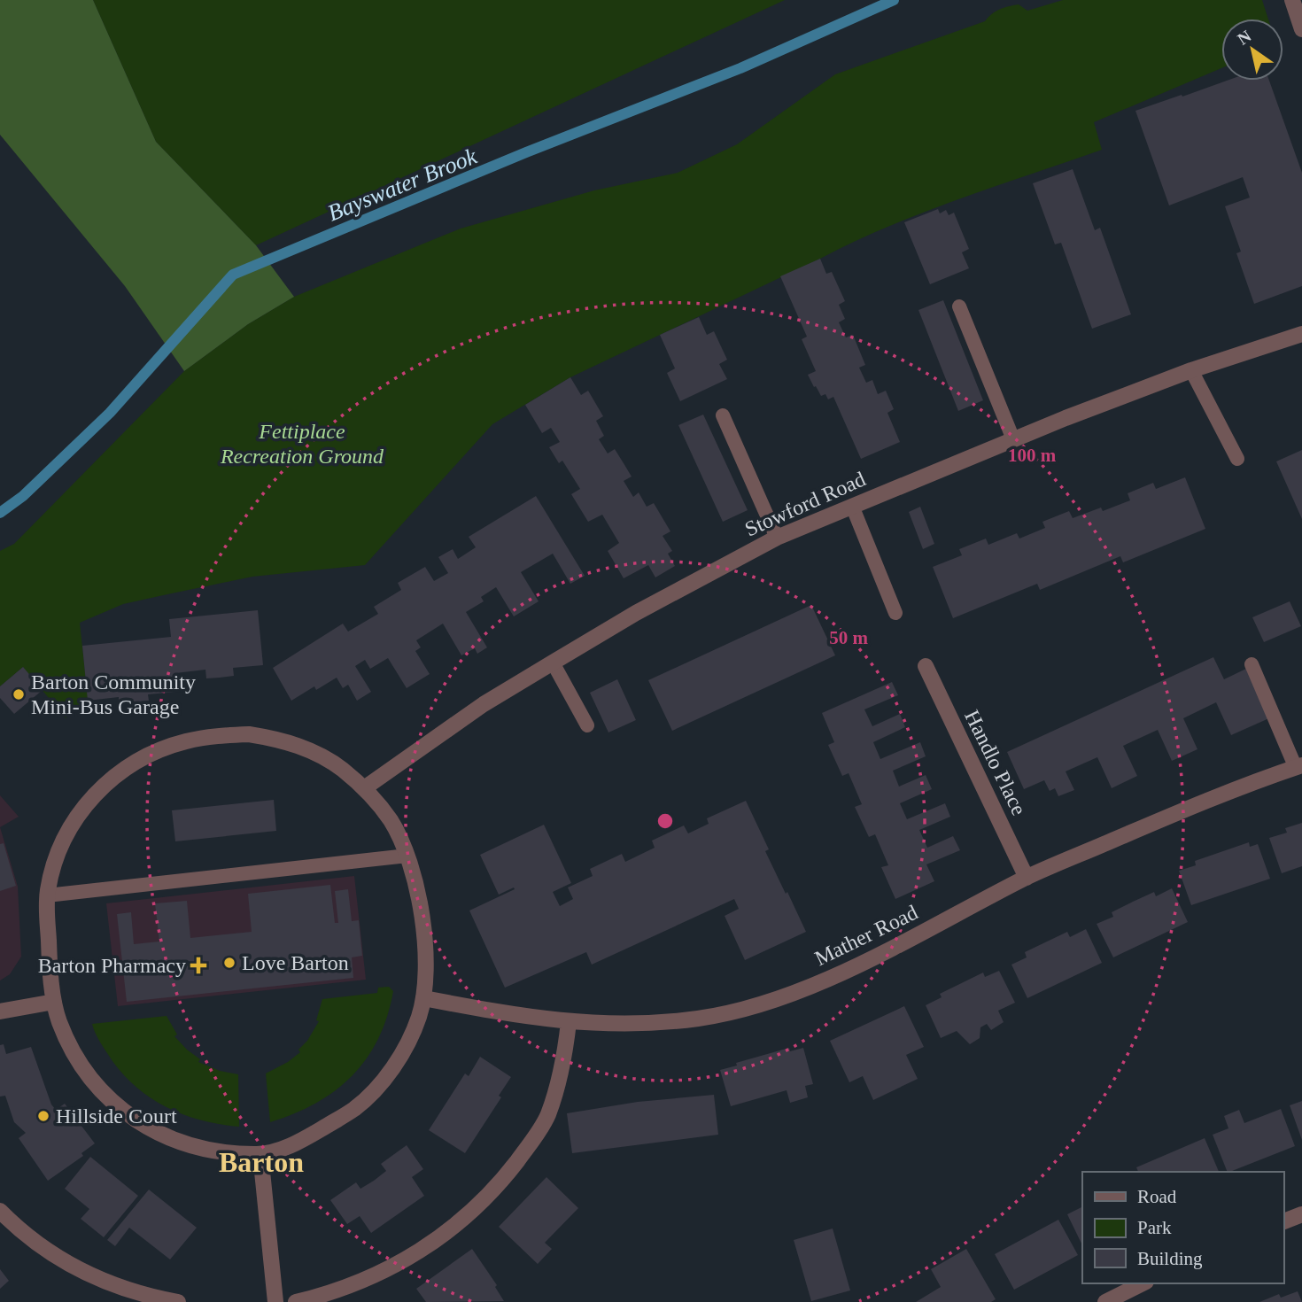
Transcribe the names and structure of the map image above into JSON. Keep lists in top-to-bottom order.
{
  "streets": {
    "street": ["Stowford Road", "Handlo Place", "Mather Road"]
  },
  "crossings": [
    ["Handlo Place", "Mather Road"]
  ],
  "districts": ["Barton"],
  "water": ["Bayswater Brook"],
  "parks": ["Fettiplace Recreation Ground"],
  "places": {
    "other": ["Barton Community Mini-Bus Garage", "Love Barton", "Hillside Court"],
    "health": ["Barton Pharmacy"]
  },
  "legend": ["Road", "Park", "Building"],
  "north": "top left",
  "rings": ["100 m", "50 m"]
}
